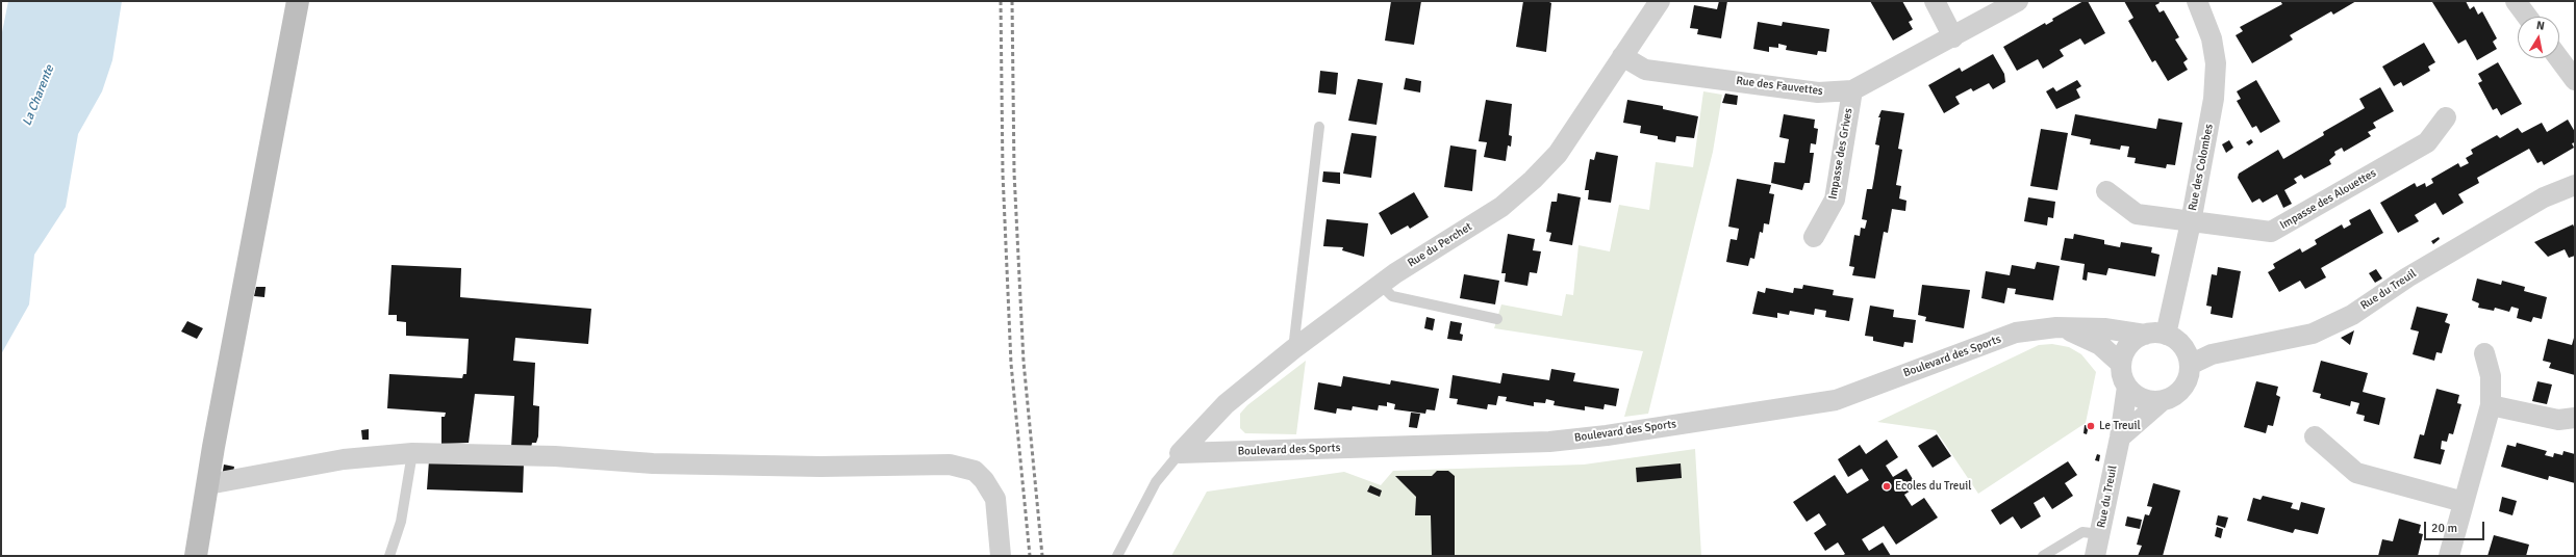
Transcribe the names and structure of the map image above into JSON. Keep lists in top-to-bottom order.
{
  "streets": {
    "street": [
      "Rue des Fauvettes",
      "Impasse des Grives",
      "Rue des Colombes",
      "Impasse des Alouettes",
      "Rue du Perchet",
      "Rue du Treuil",
      "Boulevard des Sports"
    ]
  },
  "crossings": [
    ["Rue des Fauvettes", "Impasse des Grives"],
    ["Rue des Fauvettes", "Rue du Perchet"],
    ["Rue des Colombes", "Impasse des Alouettes"],
    ["Rue des Colombes", "Rue du Treuil"],
    ["Rue des Colombes", "Boulevard des Sports"],
    ["Rue du Perchet", "Boulevard des Sports"],
    ["Rue du Treuil", "Boulevard des Sports"]
  ],
  "water": ["La Charente"],
  "places": ["Le Treuil", "Ecoles du Treuil"],
  "scale_bar": "20 m",
  "north": "top"
}
